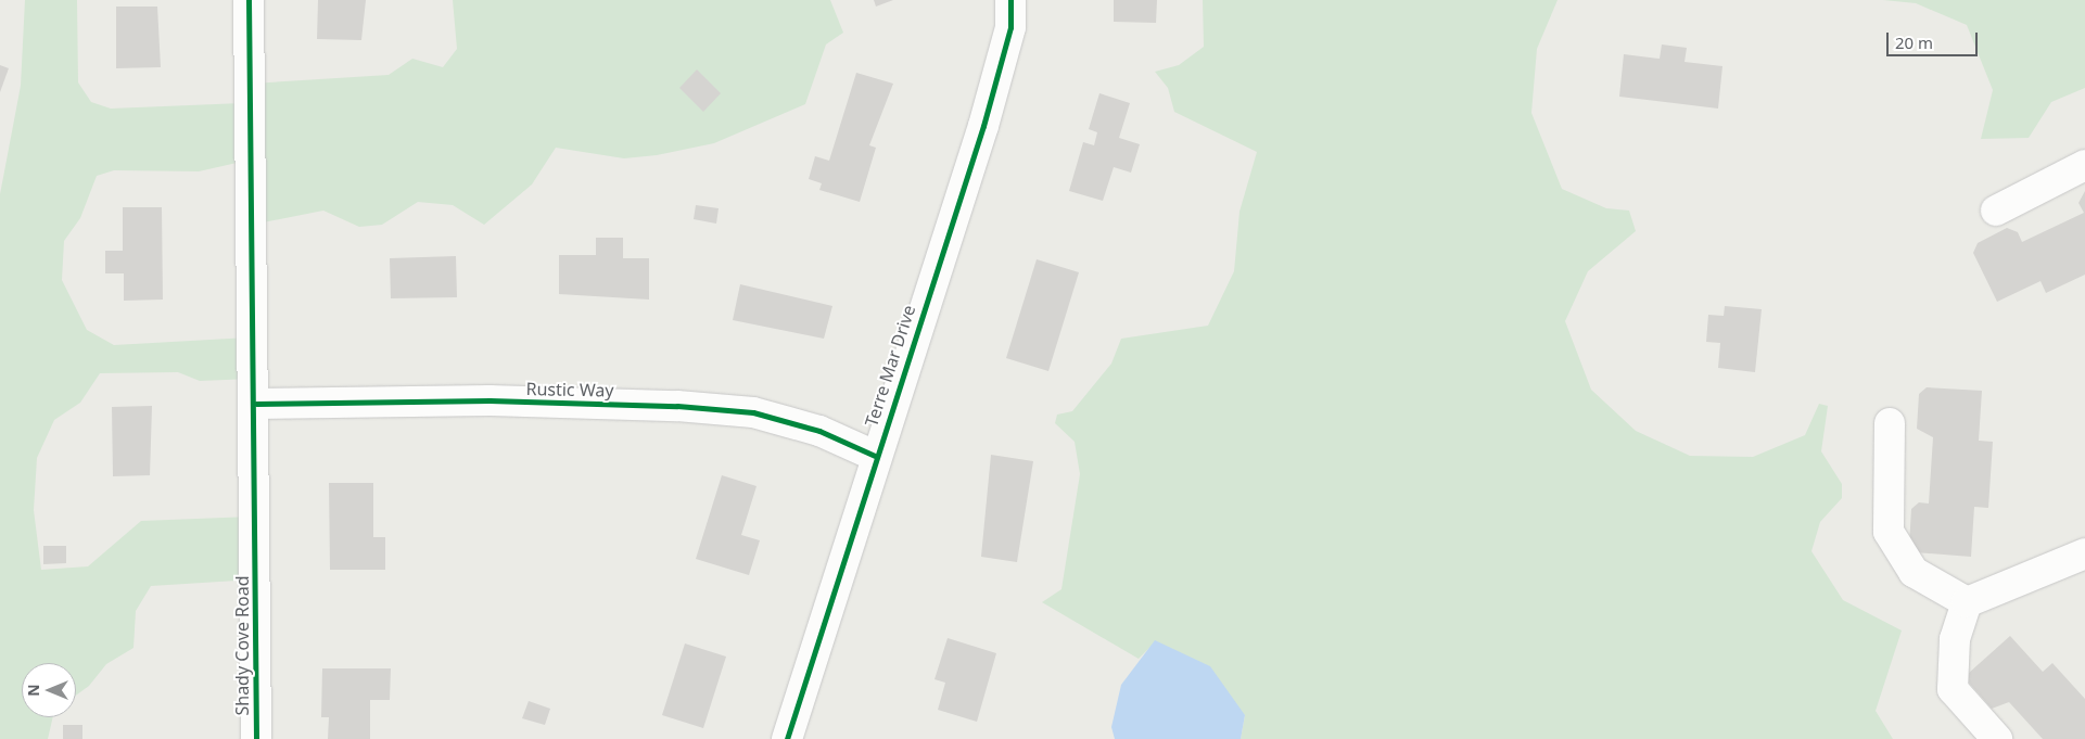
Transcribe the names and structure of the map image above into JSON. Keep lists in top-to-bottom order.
{
  "streets": {
    "street": ["Terre Mar Drive", "Rustic Way", "Shady Cove Road"]
  },
  "crossings": [
    ["Terre Mar Drive", "Rustic Way"],
    ["Rustic Way", "Shady Cove Road"]
  ],
  "scale_bar": "20 m",
  "north": "left"
}
